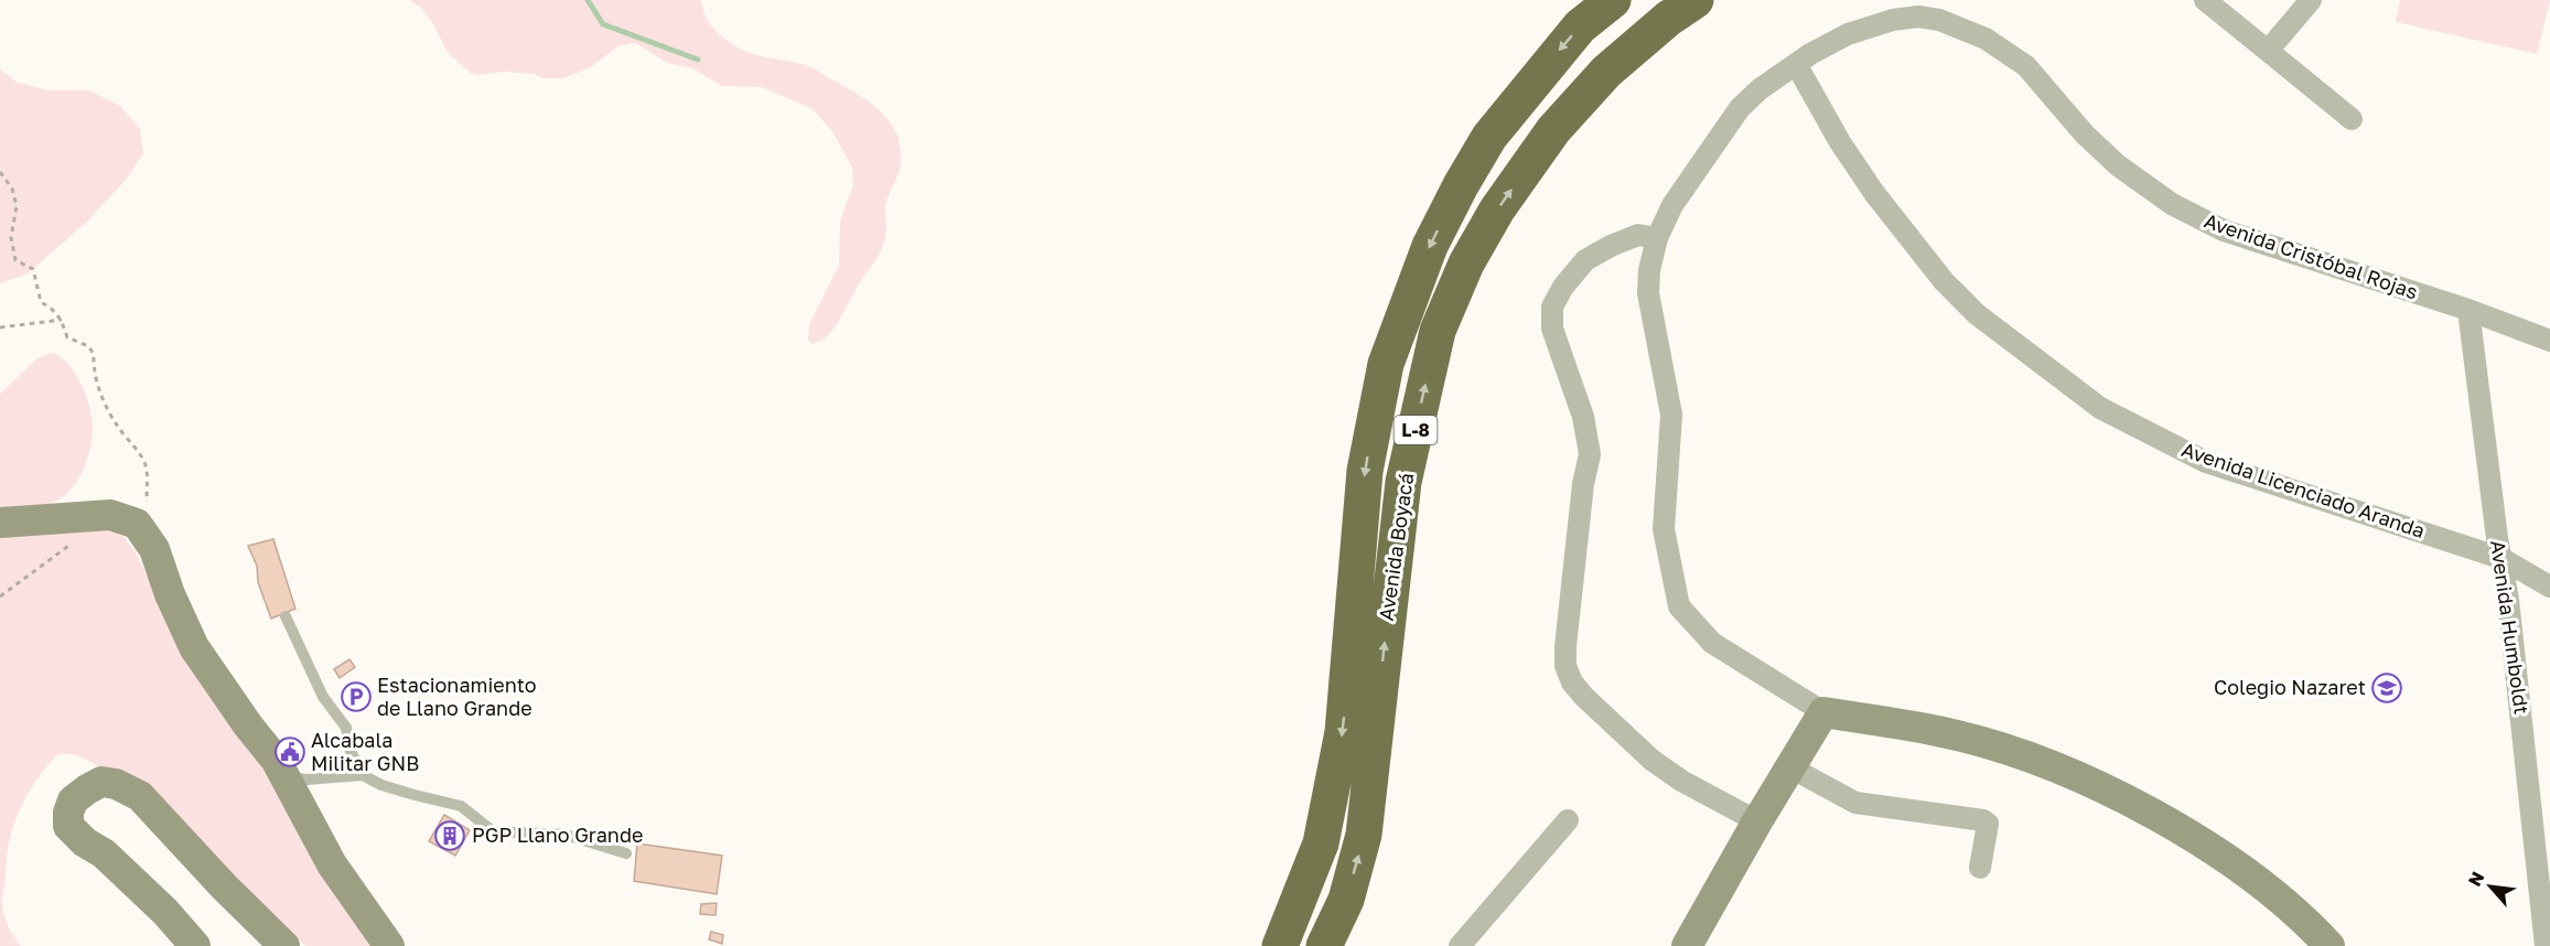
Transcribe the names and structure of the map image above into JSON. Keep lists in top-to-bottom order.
{
  "streets": {
    "highway": ["L-8", "Avenida Boyacá"],
    "street": ["Avenida Cristóbal Rojas", "Avenida Licenciado Aranda", "Avenida Humboldt"]
  },
  "crossings": [
    ["Avenida Cristóbal Rojas", "Avenida Licenciado Aranda"],
    ["Avenida Cristóbal Rojas", "Avenida Humboldt"],
    ["Avenida Licenciado Aranda", "Avenida Humboldt"]
  ],
  "places": {
    "school or university": ["Colegio Nazaret"],
    "parking": ["Estacionamiento de Llano Grande"],
    "public building": ["Alcabala Militar GNB"],
    "building": ["PGP Llano Grande"]
  },
  "north": "top left"
}
